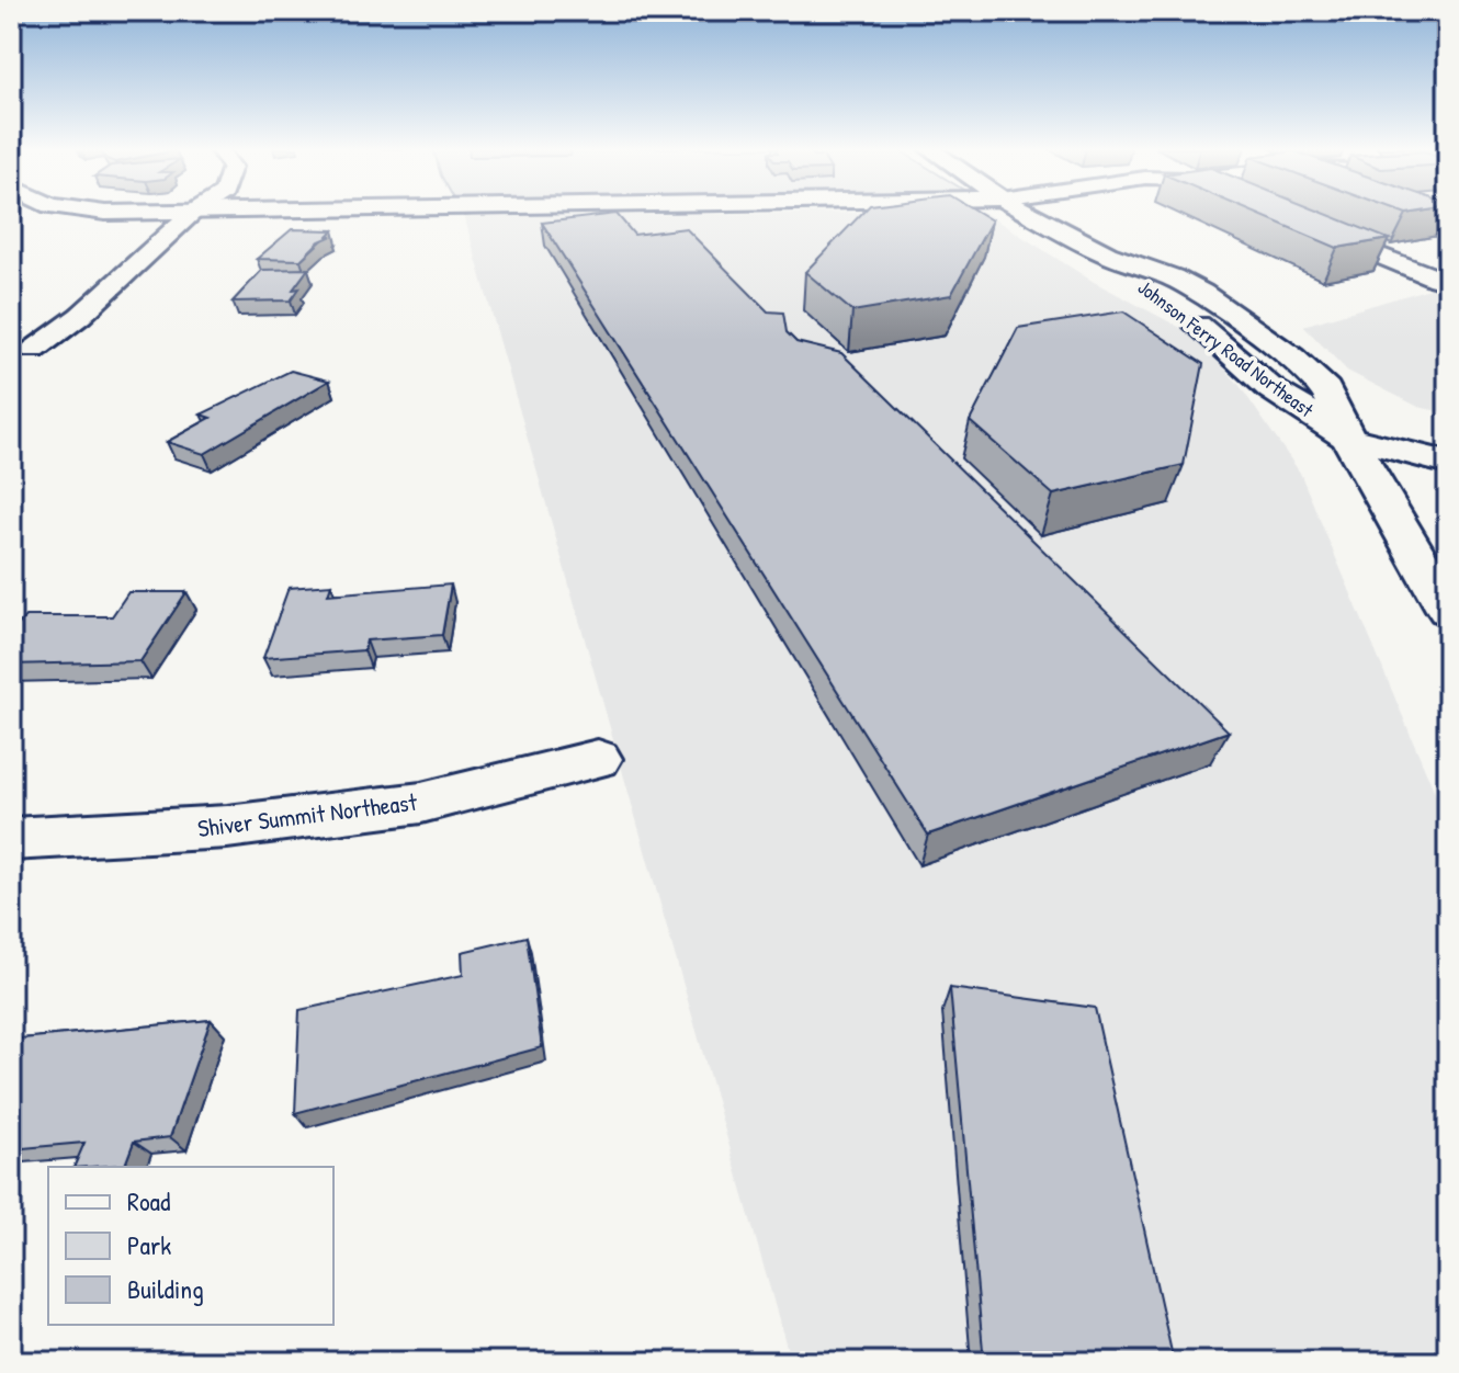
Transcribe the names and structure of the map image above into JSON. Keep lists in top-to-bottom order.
{
  "streets": {
    "street": ["Johnson Ferry Road Northeast", "Shiver Summit Northeast"]
  },
  "legend": ["Road", "Park", "Building"]
}
